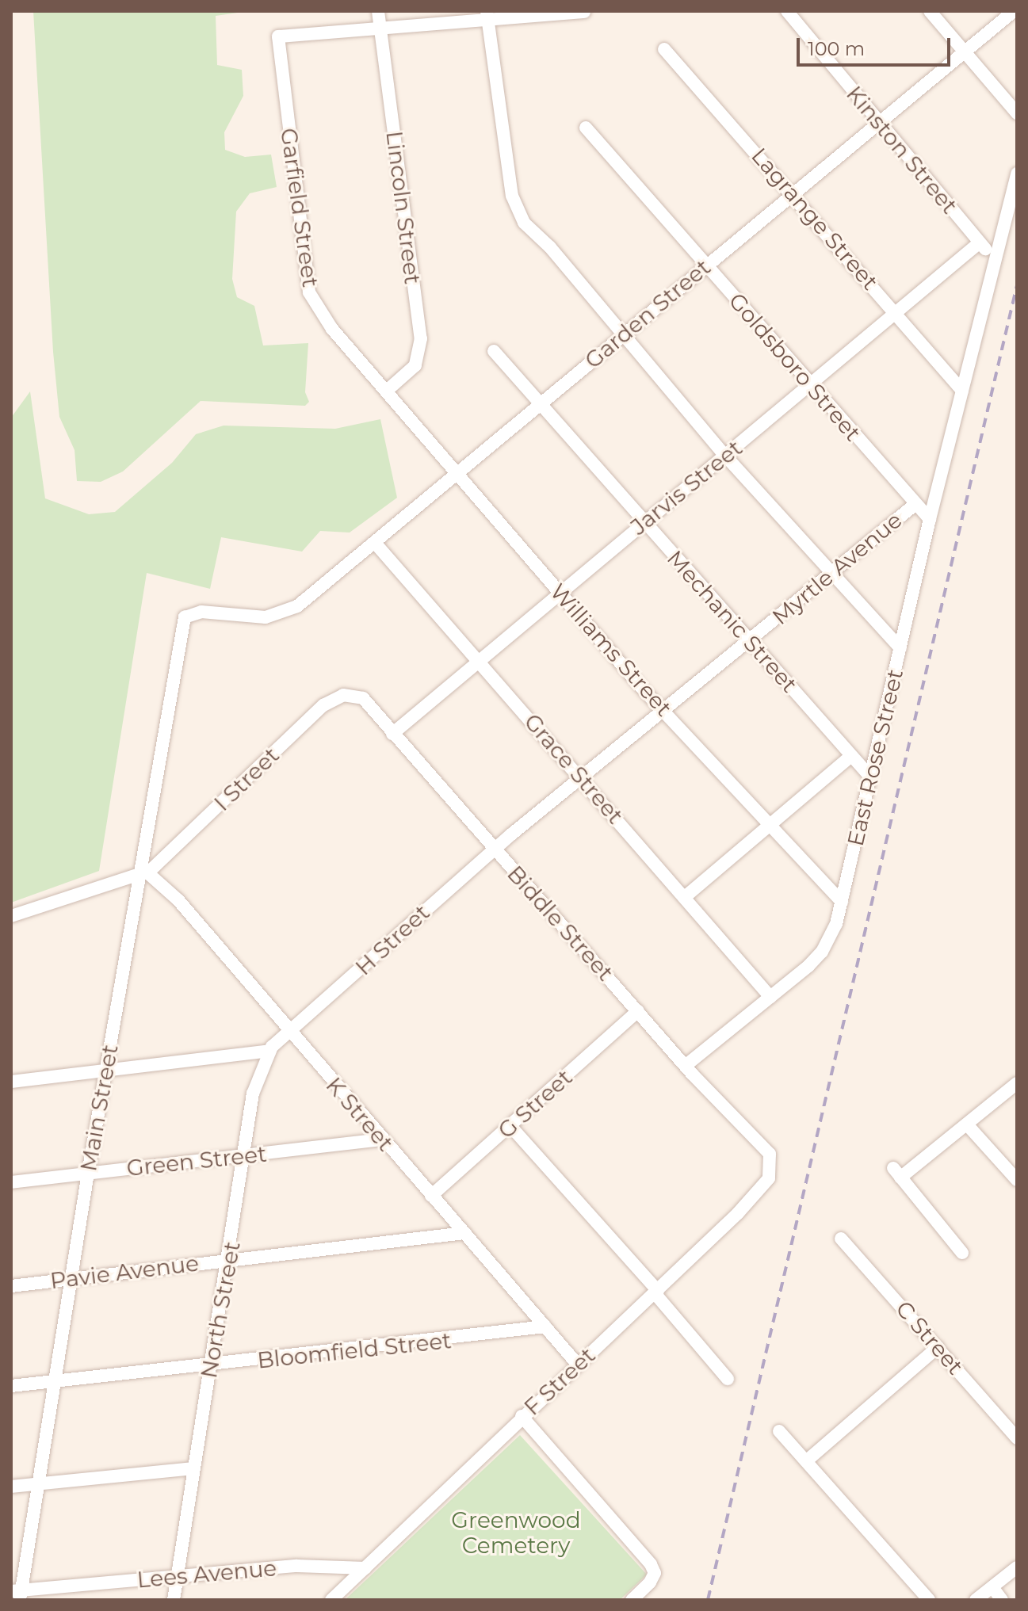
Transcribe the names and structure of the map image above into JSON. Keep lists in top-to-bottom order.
{
  "streets": {
    "street": [
      "Kinston Street",
      "Garfield Street",
      "Lincoln Street",
      "Lagrange Street",
      "Garden Street",
      "Goldsboro Street",
      "Jarvis Street",
      "Myrtle Avenue",
      "Mechanic Street",
      "Williams Street",
      "East Rose Street",
      "Grace Street",
      "I Street",
      "Biddle Street",
      "H Street",
      "G Street",
      "Main Street",
      "K Street",
      "Green Street",
      "Pavie Avenue",
      "North Street",
      "C Street",
      "Bloomfield Street",
      "F Street",
      "Lees Avenue"
    ]
  },
  "crossings": [
    ["Kinston Street", "Garden Street"],
    ["Kinston Street", "Jarvis Street"],
    ["Kinston Street", "East Rose Street"],
    ["Garfield Street", "Lincoln Street"],
    ["Garfield Street", "Williams Street"],
    ["Lincoln Street", "Williams Street"],
    ["Lagrange Street", "Garden Street"],
    ["Lagrange Street", "Jarvis Street"],
    ["Lagrange Street", "East Rose Street"],
    ["Garden Street", "Goldsboro Street"],
    ["Garden Street", "Mechanic Street"],
    ["Garden Street", "Williams Street"],
    ["Garden Street", "Grace Street"],
    ["Garden Street", "Main Street"],
    ["Goldsboro Street", "Jarvis Street"],
    ["Goldsboro Street", "Myrtle Avenue"],
    ["Goldsboro Street", "East Rose Street"],
    ["Jarvis Street", "Mechanic Street"],
    ["Jarvis Street", "Williams Street"],
    ["Jarvis Street", "Grace Street"],
    ["Jarvis Street", "Biddle Street"],
    ["Myrtle Avenue", "Mechanic Street"],
    ["Myrtle Avenue", "Williams Street"],
    ["Myrtle Avenue", "Grace Street"],
    ["Myrtle Avenue", "Biddle Street"],
    ["Myrtle Avenue", "H Street"],
    ["Mechanic Street", "East Rose Street"],
    ["Williams Street", "East Rose Street"],
    ["East Rose Street", "Grace Street"],
    ["East Rose Street", "Biddle Street"],
    ["I Street", "Biddle Street"],
    ["I Street", "Main Street"],
    ["I Street", "K Street"],
    ["Biddle Street", "H Street"],
    ["Biddle Street", "G Street"],
    ["Biddle Street", "F Street"],
    ["H Street", "K Street"],
    ["H Street", "North Street"],
    ["G Street", "K Street"],
    ["Main Street", "K Street"],
    ["Main Street", "Green Street"],
    ["Main Street", "Pavie Avenue"],
    ["Main Street", "Bloomfield Street"],
    ["Main Street", "Lees Avenue"],
    ["K Street", "Green Street"],
    ["K Street", "Pavie Avenue"],
    ["K Street", "North Street"],
    ["K Street", "Bloomfield Street"],
    ["K Street", "F Street"],
    ["Green Street", "North Street"],
    ["Pavie Avenue", "North Street"],
    ["North Street", "Bloomfield Street"],
    ["North Street", "Lees Avenue"],
    ["F Street", "Lees Avenue"]
  ],
  "parks": ["Greenwood Cemetery"],
  "scale_bar": "100 m"
}
